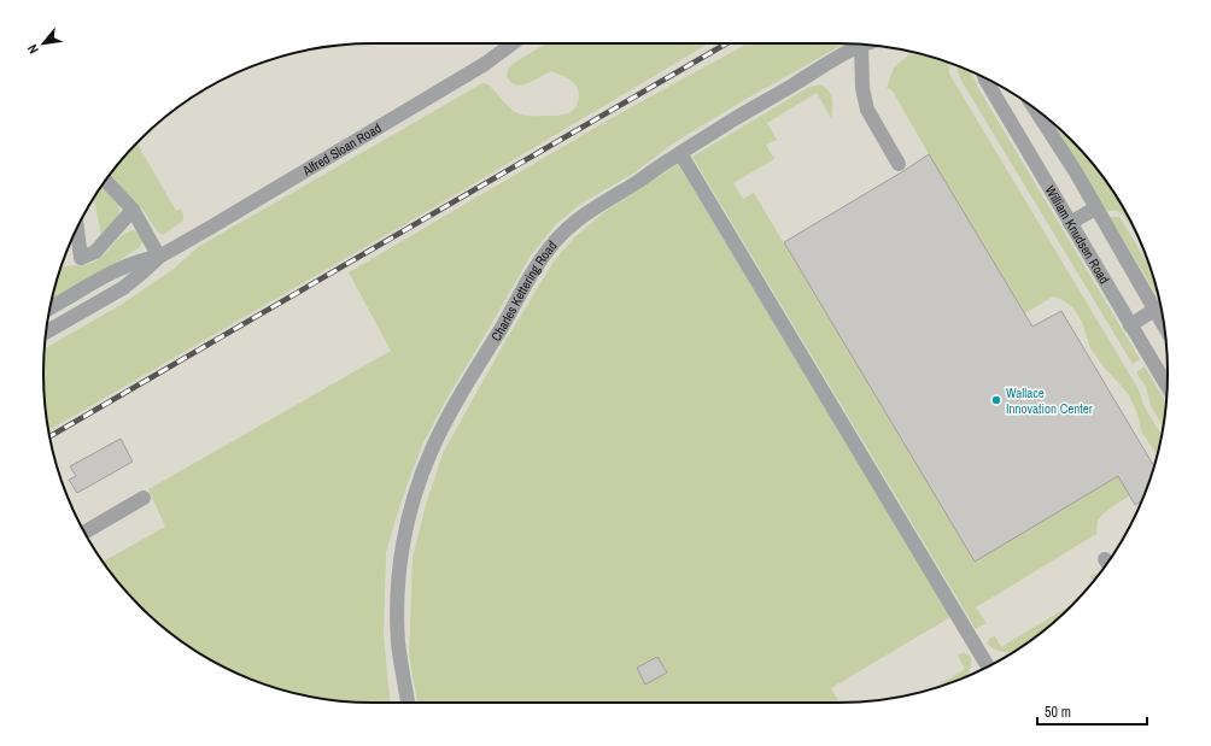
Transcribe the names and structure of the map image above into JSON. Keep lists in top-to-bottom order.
{
  "streets": {
    "lane": ["Alfred Sloan Road", "William Knudsen Road", "Charles Kettering Road"]
  },
  "places": ["Wallace Innovation Center"],
  "scale_bar": "50 m",
  "north": "bottom left"
}
